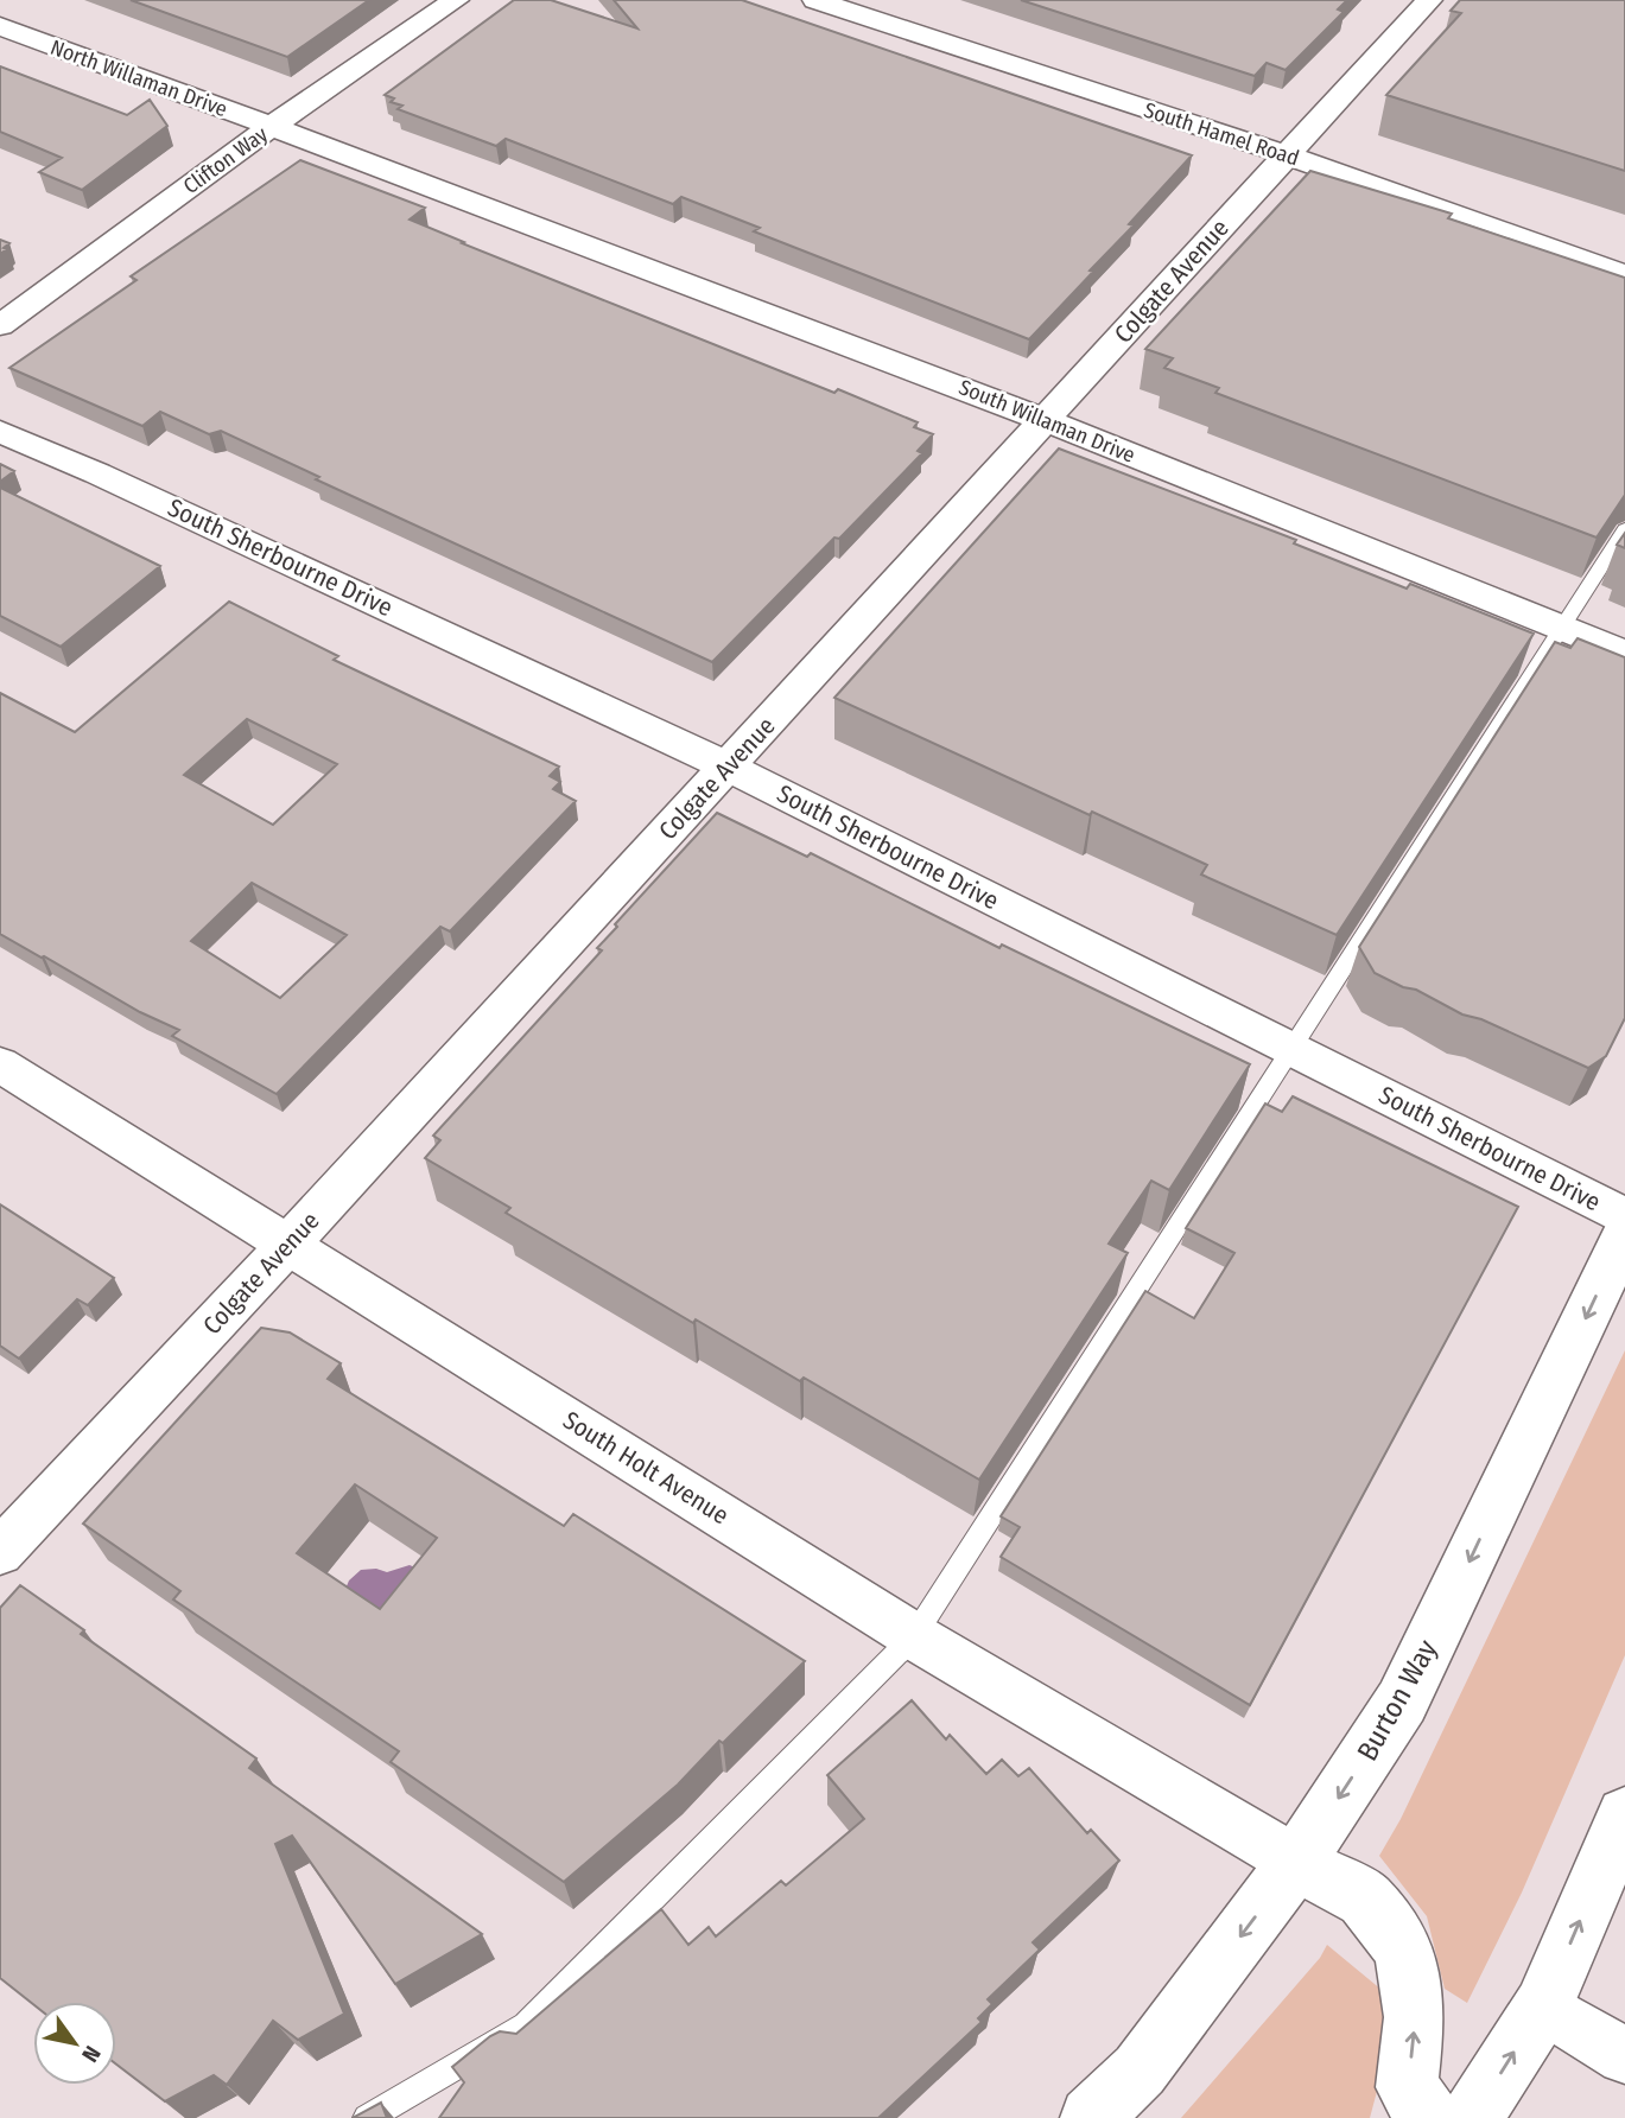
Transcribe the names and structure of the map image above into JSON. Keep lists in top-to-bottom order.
{
  "streets": {
    "main road": ["Burton Way"],
    "street": [
      "North Willaman Drive",
      "South Hamel Road",
      "Clifton Way",
      "Colgate Avenue",
      "South Willaman Drive",
      "South Sherbourne Drive",
      "South Holt Avenue"
    ]
  },
  "crossings": [
    ["North Willaman Drive", "Clifton Way"],
    ["North Willaman Drive", "South Willaman Drive"],
    ["South Hamel Road", "Colgate Avenue"],
    ["Colgate Avenue", "South Willaman Drive"],
    ["Colgate Avenue", "South Sherbourne Drive"],
    ["Colgate Avenue", "South Holt Avenue"],
    ["South Holt Avenue", "Burton Way"]
  ],
  "north": "bottom right"
}
